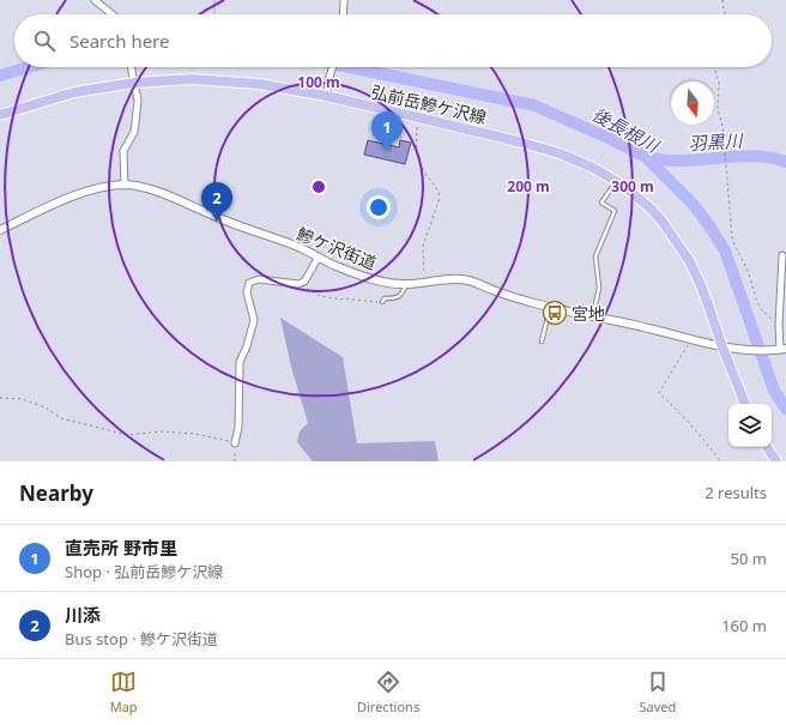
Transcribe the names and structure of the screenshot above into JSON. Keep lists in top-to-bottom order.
{
  "streets": {
    "main road": ["弘前岳鰺ケ沢線"],
    "street": ["鰺ケ沢街道"]
  },
  "crossings": [
    ["弘前岳鰺ケ沢線", "鰺ケ沢街道"]
  ],
  "water": ["後長根川", "羽黒川"],
  "places": {
    "bus stop": ["宮地"]
  },
  "north": "bottom",
  "page": {
    "search": "Search here",
    "pins": ["1", "2"],
    "heading": ["Nearby", "2 results"],
    "list": [
      {
        "mark": "1",
        "name": "直売所 野市里",
        "note": "Shop · 弘前岳鰺ケ沢線",
        "value": "50 m"
      },
      {
        "mark": "2",
        "name": "川添",
        "note": "Bus stop · 鰺ケ沢街道",
        "value": "160 m"
      }
    ],
    "nav": ["Map", "Directions", "Saved"]
  },
  "rings": ["100 m", "200 m", "300 m"]
}
